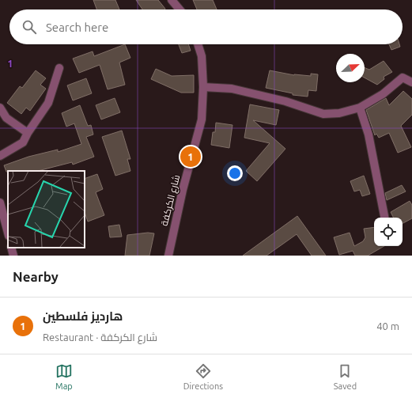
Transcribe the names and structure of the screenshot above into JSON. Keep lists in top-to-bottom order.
{
  "streets": {
    "street": ["شارع الكركفة"]
  },
  "north": "top right",
  "page": {
    "search": "Search here",
    "pins": "1",
    "heading": "Nearby",
    "list": [
      {
        "mark": "1",
        "name": "هارديز فلسطين",
        "note": "Restaurant · شارع الكركفة",
        "value": "40 m"
      }
    ],
    "nav": ["Map", "Directions", "Saved"]
  },
  "grid": {
    "rows": ["1"]
  }
}
